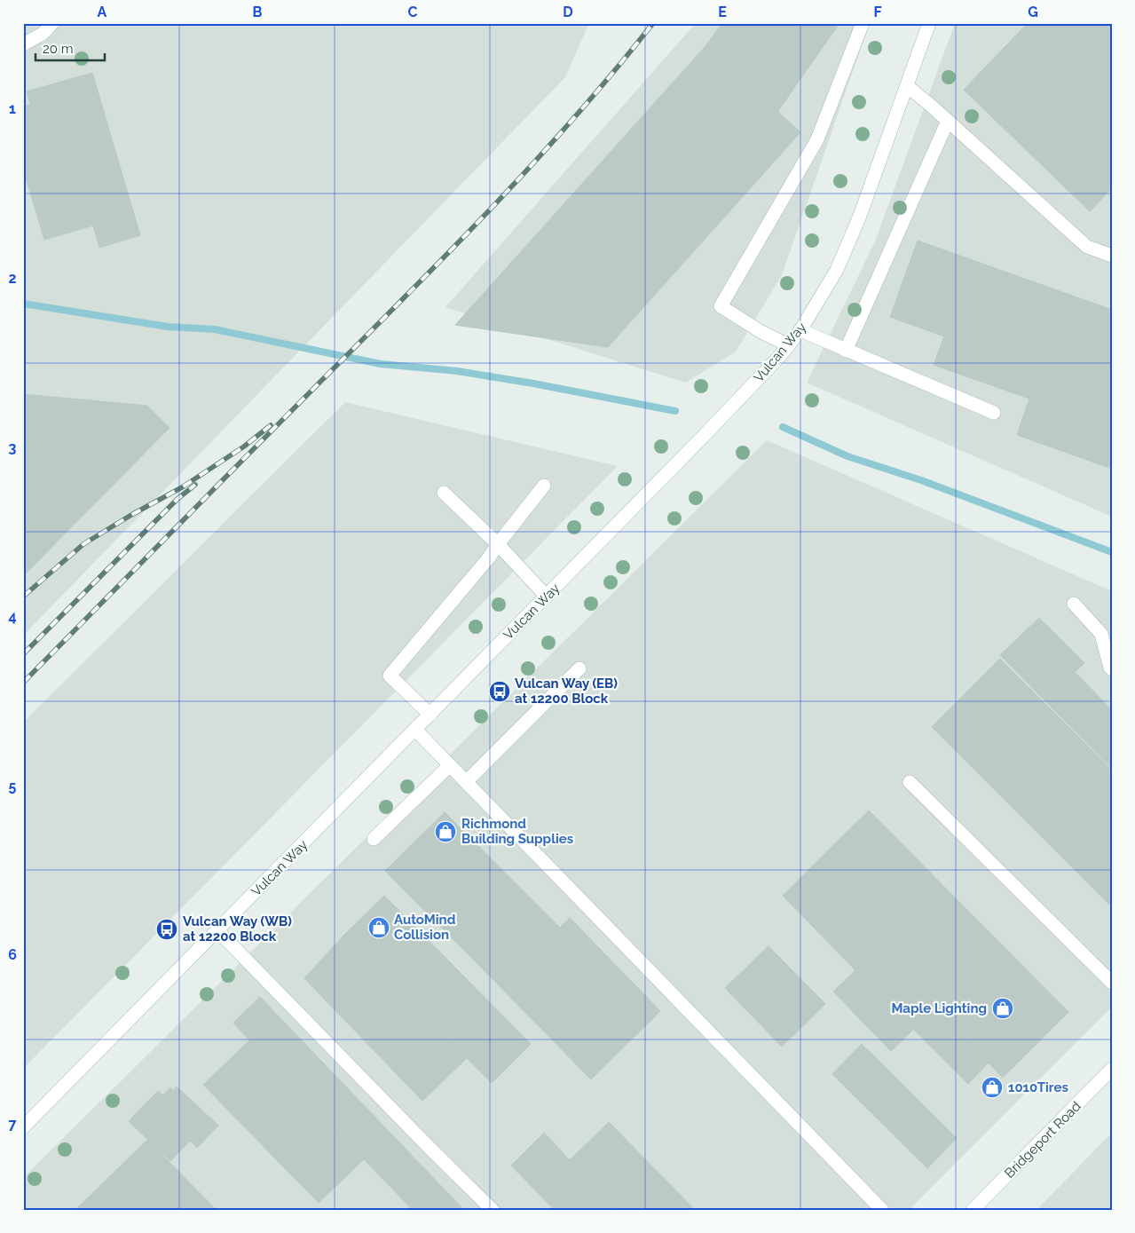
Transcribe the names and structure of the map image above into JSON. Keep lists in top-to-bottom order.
{
  "streets": {
    "street": ["Vulcan Way", "Bridgeport Road"]
  },
  "places": {
    "bus stop": ["Vulcan Way (EB) at 12200 Block", "Vulcan Way (WB) at 12200 Block"],
    "shop": [
      "Richmond Building Supplies",
      "AutoMind Collision",
      "Maple Lighting",
      "1010Tires"
    ]
  },
  "scale_bar": "20 m",
  "grid": {
    "columns": [
      "A",
      "B",
      "C",
      "D",
      "E",
      "F",
      "G"
    ],
    "rows": [
      "1",
      "2",
      "3",
      "4",
      "5",
      "6",
      "7"
    ]
  }
}
